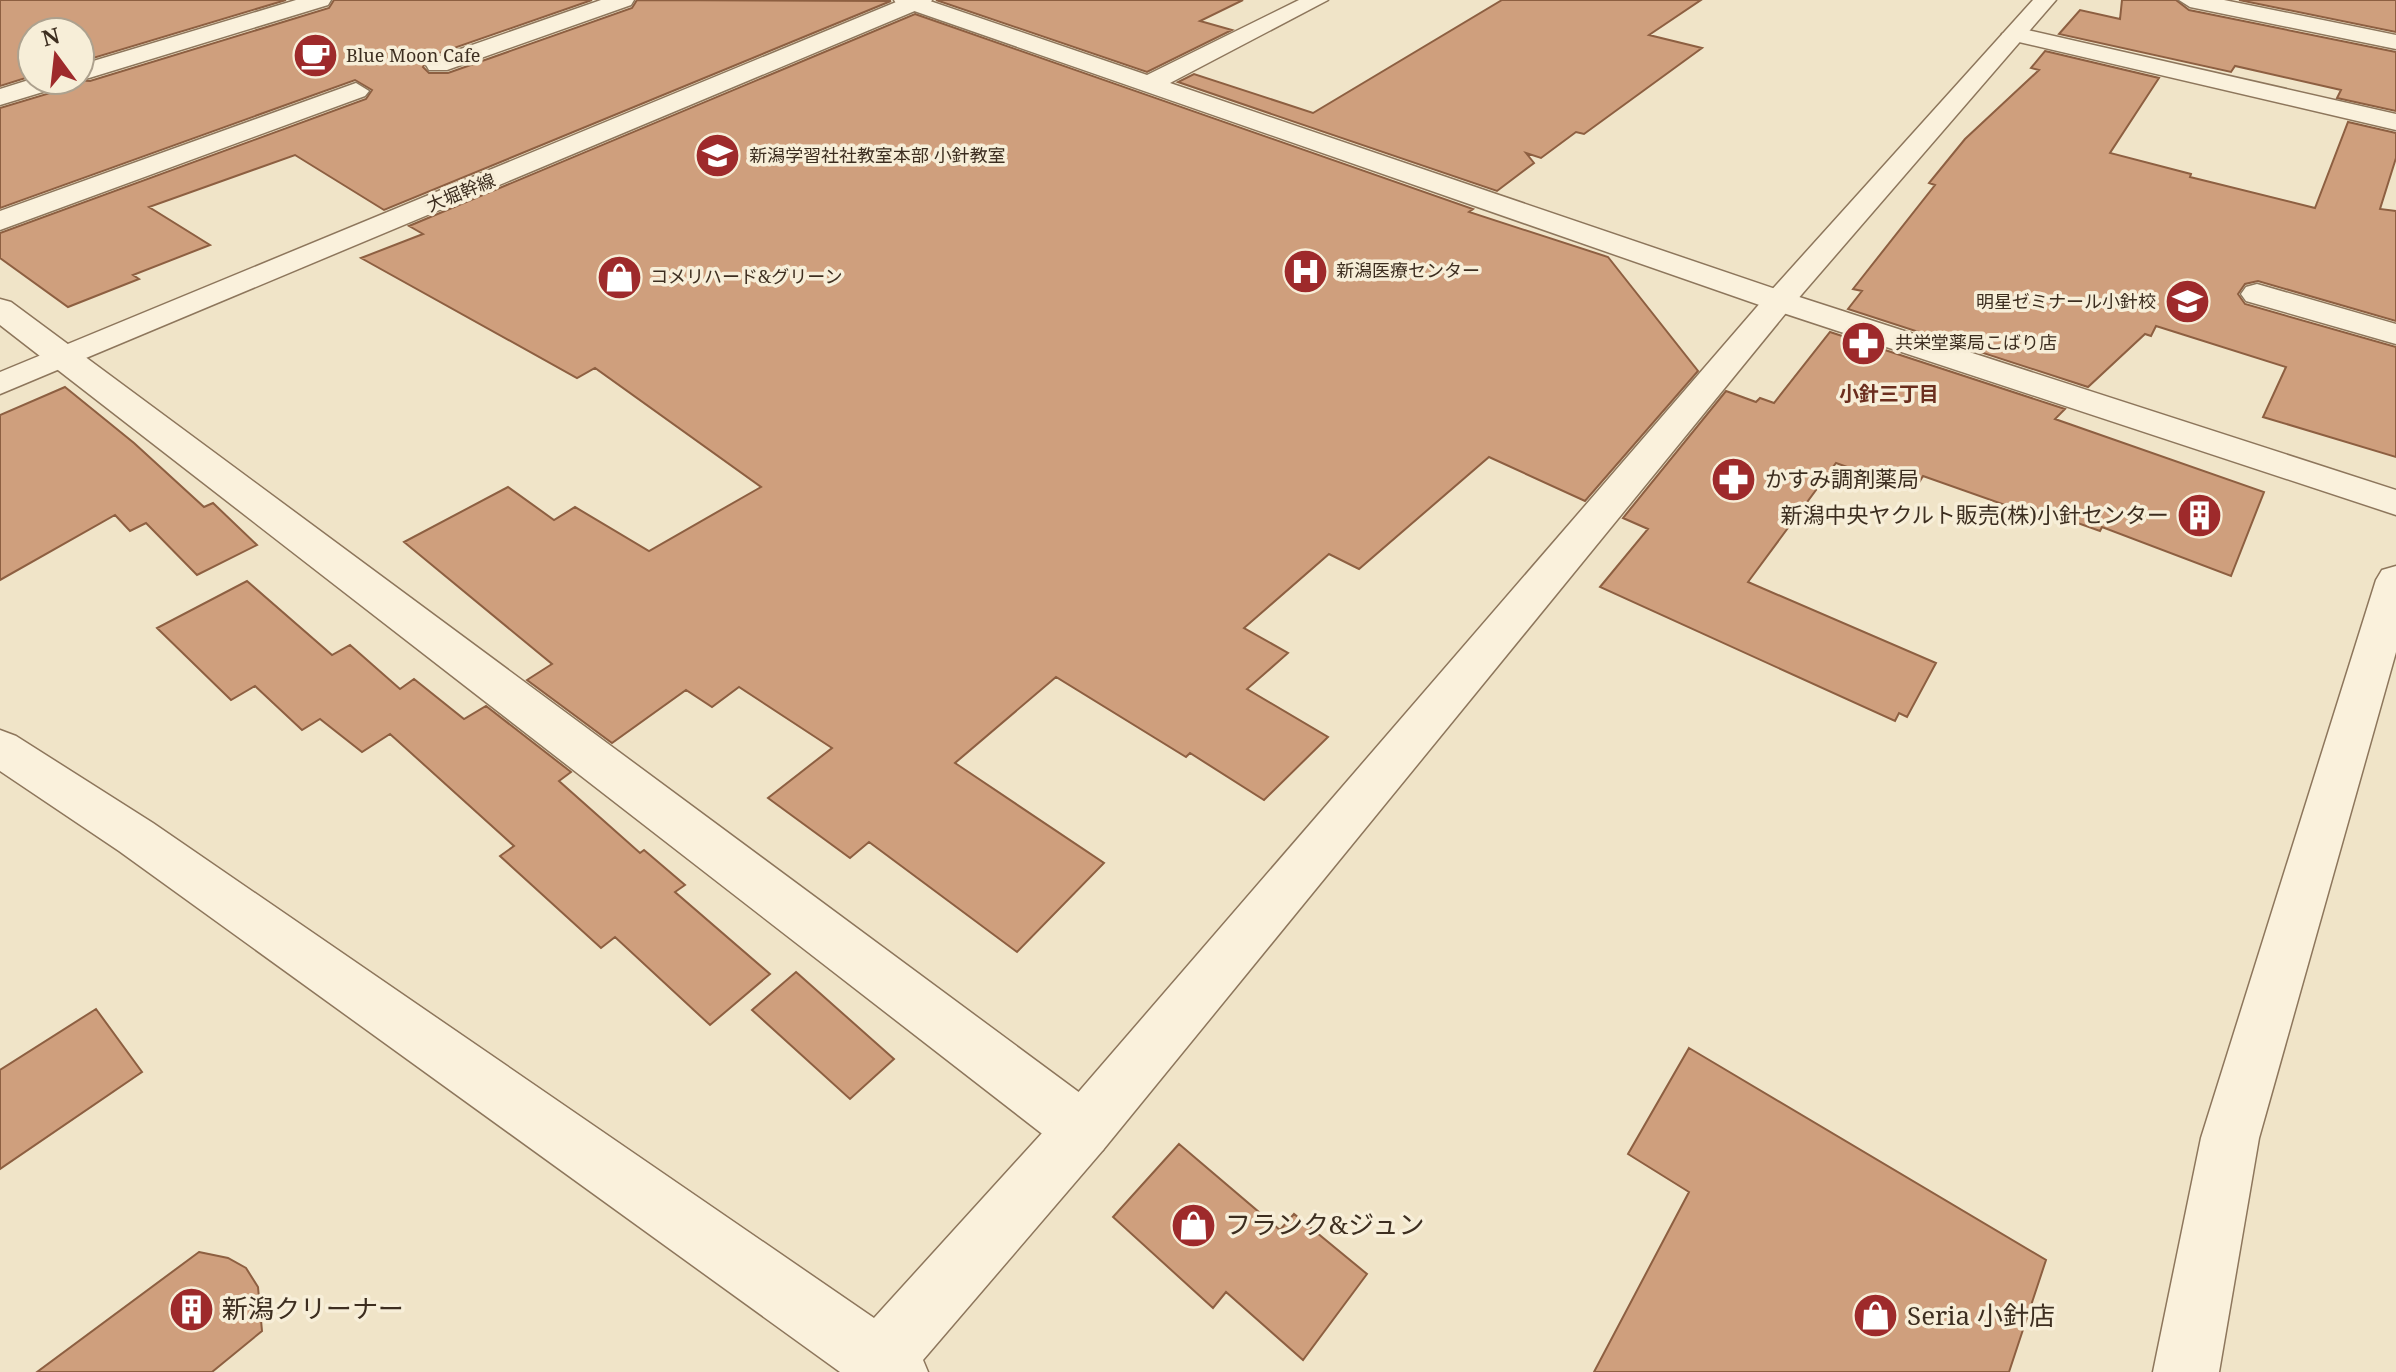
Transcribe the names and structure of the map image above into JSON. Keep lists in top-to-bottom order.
{
  "streets": {
    "street": ["大堀幹線"]
  },
  "districts": ["小針三丁目"],
  "places": {
    "cafe": ["Blue Moon Cafe"],
    "school or university": ["新潟学習社社教室本部 小針教室", "明星ゼミナール小針校"],
    "hospital": ["新潟医療センター"],
    "shop": ["コメリハード&グリーン", "フランク&ジュン", "Seria 小針店"],
    "pharmacy": ["共栄堂薬局こばり店", "かすみ調剤薬局"],
    "building": ["新潟中央ヤクルト販売(株)小針センター", "新潟クリーナー"]
  },
  "north": "top"
}
